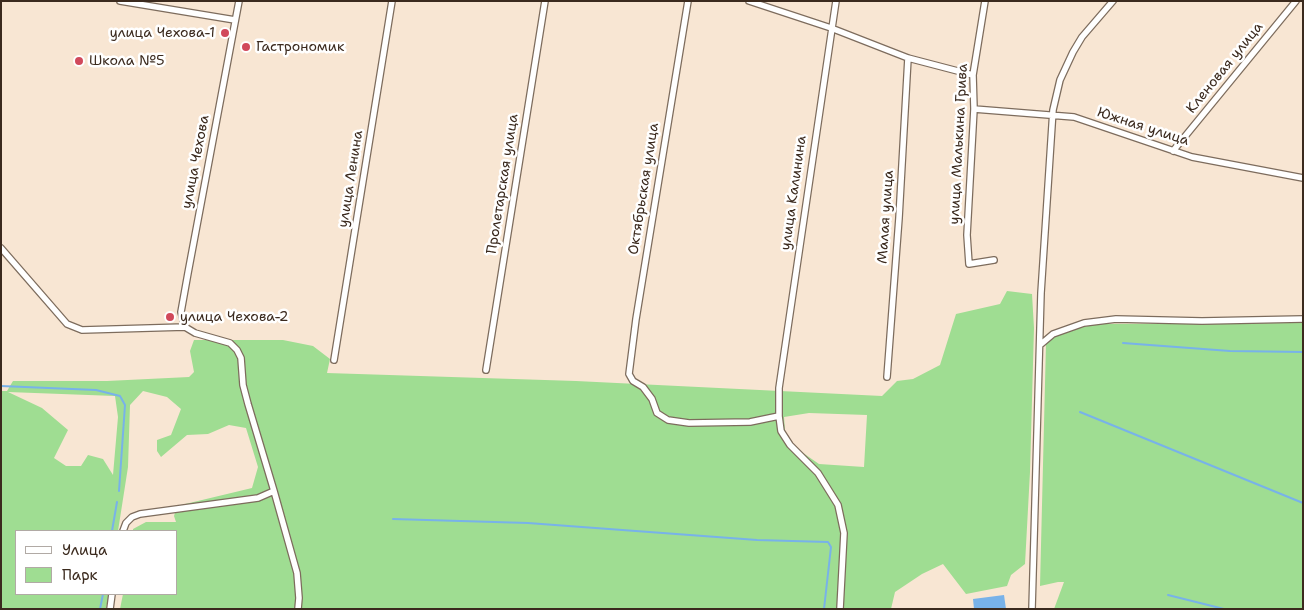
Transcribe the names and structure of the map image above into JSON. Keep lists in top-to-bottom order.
{
  "streets": {
    "street": [
      "Кленовая улица",
      "Южная улица",
      "улица Малькина Грива",
      "улица Чехова",
      "улица Ленина",
      "Пролетарская улица",
      "Октябрьская улица",
      "улица Калинина",
      "Малая улица"
    ]
  },
  "crossings": [
    ["Кленовая улица", "Южная улица"],
    ["Южная улица", "улица Малькина Грива"],
    ["Октябрьская улица", "улица Калинина"]
  ],
  "places": [
    "улица Чехова-1",
    "Гастрономик",
    "Школа №5",
    "улица Чехова-2"
  ],
  "legend": ["Улица", "Парк"]
}
